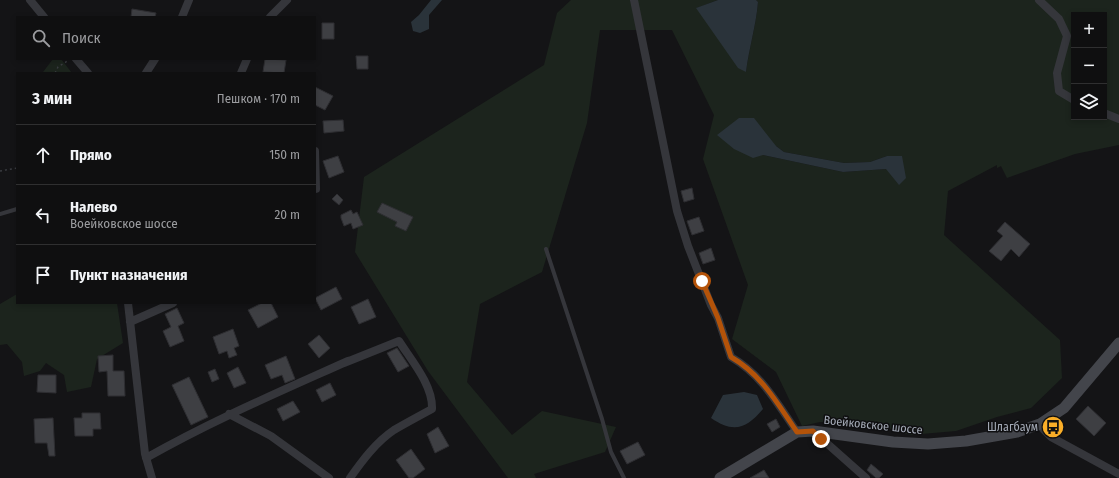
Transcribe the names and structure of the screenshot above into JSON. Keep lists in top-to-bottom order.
{
  "streets": {
    "street": ["Воейковское шоссе"]
  },
  "places": {
    "bus stop": ["Шлагбаум"]
  },
  "page": {
    "map_buttons": ["+", "−"],
    "search": "Поиск",
    "heading": ["3 мин", "Пешком · 170 m"],
    "list": [
      ["Прямо", "150 m"],
      ["Налево", "Воейковское шоссе", "20 m"],
      "Пункт назначения"
    ]
  }
}
